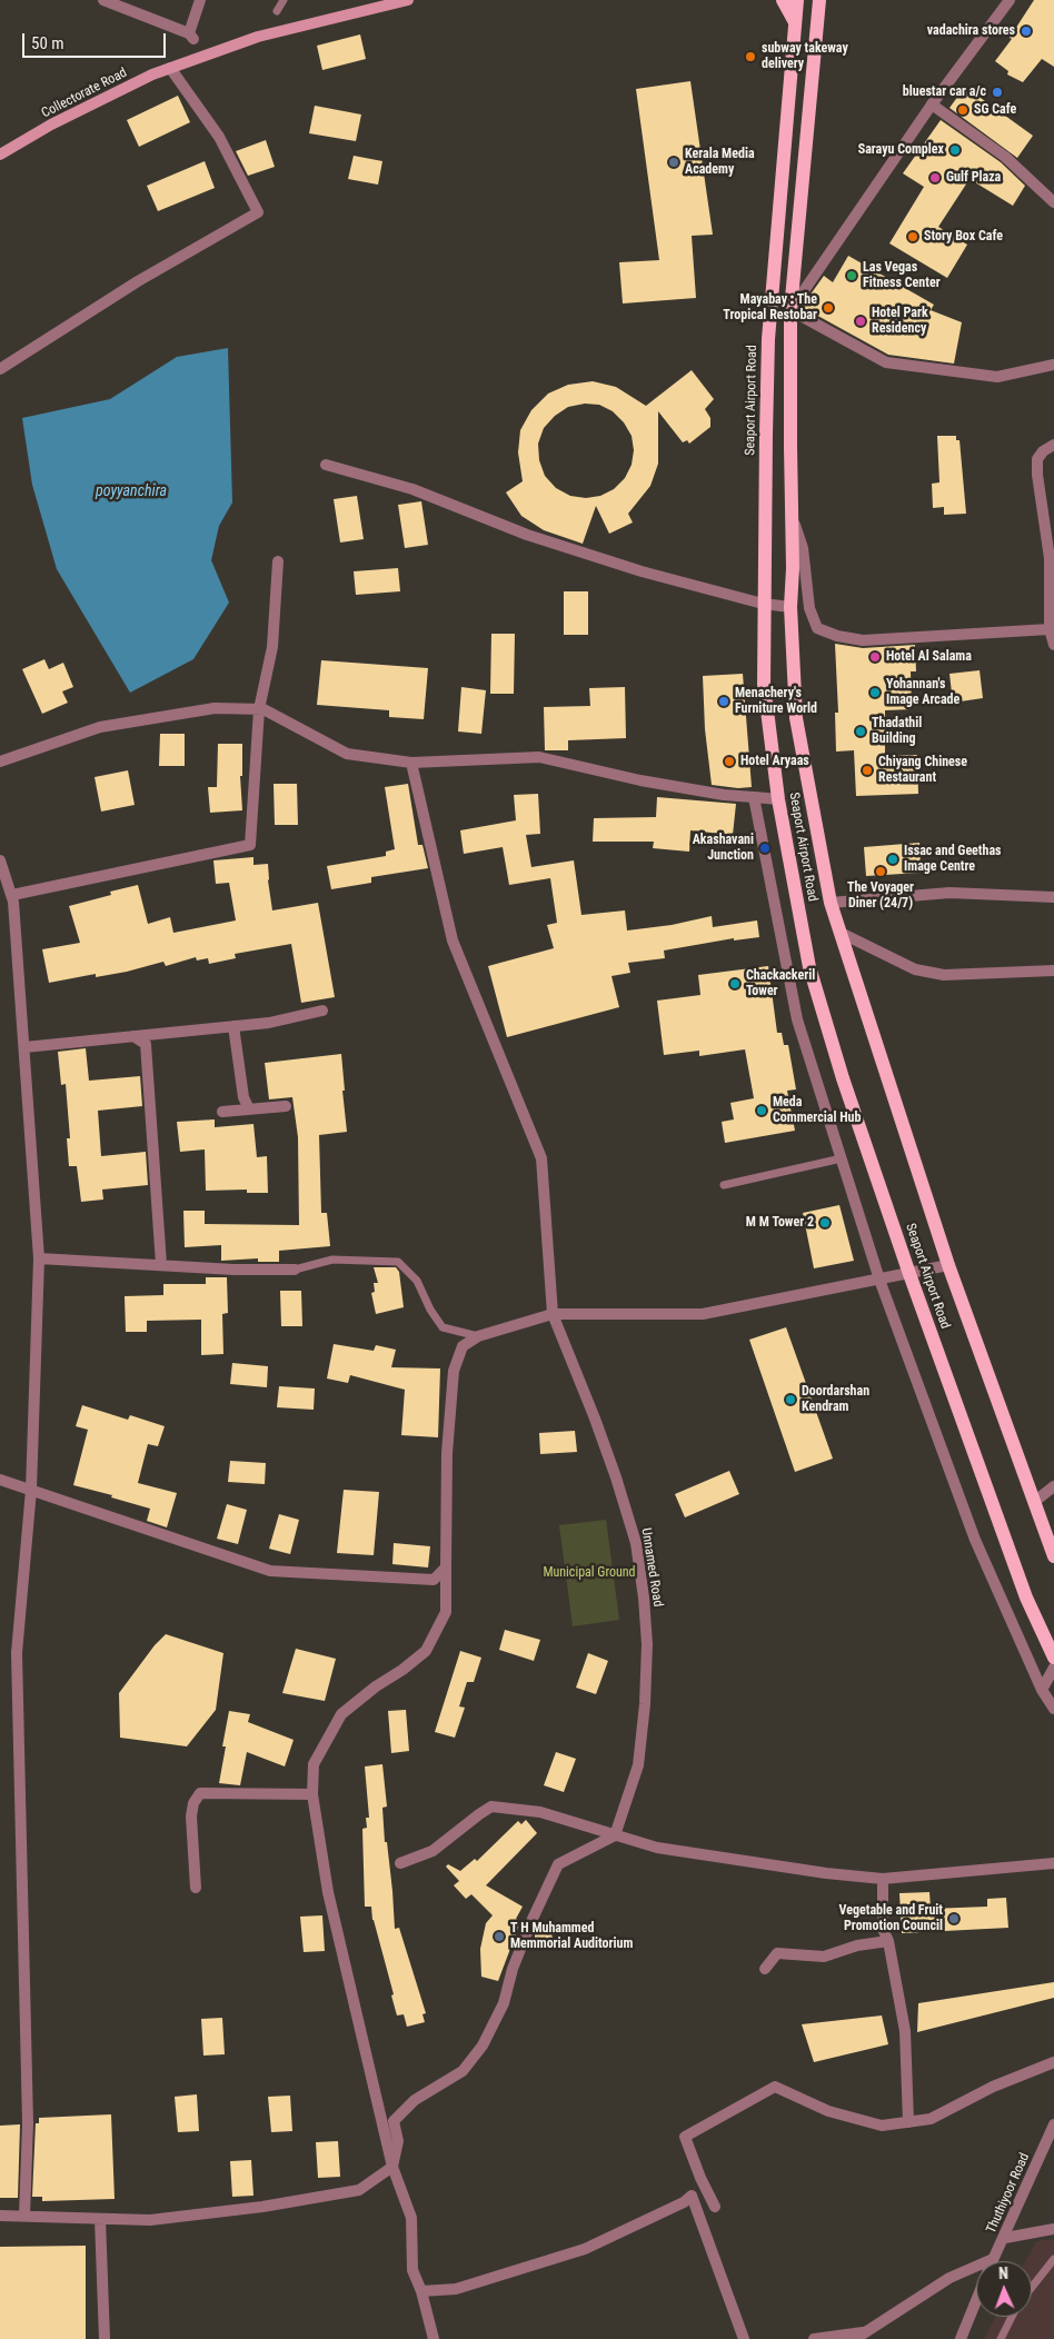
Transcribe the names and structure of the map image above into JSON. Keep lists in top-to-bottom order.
{
  "streets": {
    "main road": ["Collectorate Road", "Seaport Airport Road"],
    "street": ["Unnamed Road", "Thuthiyoor Road"]
  },
  "water": ["poyyanchira"],
  "parks": ["Municipal Ground"],
  "places": [
    "vadachira stores",
    "subway takeway delivery",
    "bluestar car a/c",
    "SG Cafe",
    "Sarayu Complex",
    "Kerala Media Academy",
    "Gulf Plaza",
    "Story Box Cafe",
    "Las Vegas Fitness Center",
    "Mayabay : The Tropical Restobar",
    "Hotel Park Residency",
    "Hotel Al Salama",
    "Yohannan's Image Arcade",
    "Menachery's Furniture World",
    "Thadathil Building",
    "Hotel Aryaas",
    "Chiyang Chinese Restaurant",
    "Akashavani Junction",
    "Issac and Geethas Image Centre",
    "The Voyager Diner (24/7)",
    "Chackackeril Tower",
    "Meda Commercial Hub",
    "M M Tower 2",
    "Doordarshan Kendram",
    "Vegetable and Fruit Promotion Council",
    "T H Muhammed Memmorial Auditorium"
  ],
  "scale_bar": "50 m",
  "north": "top"
}
